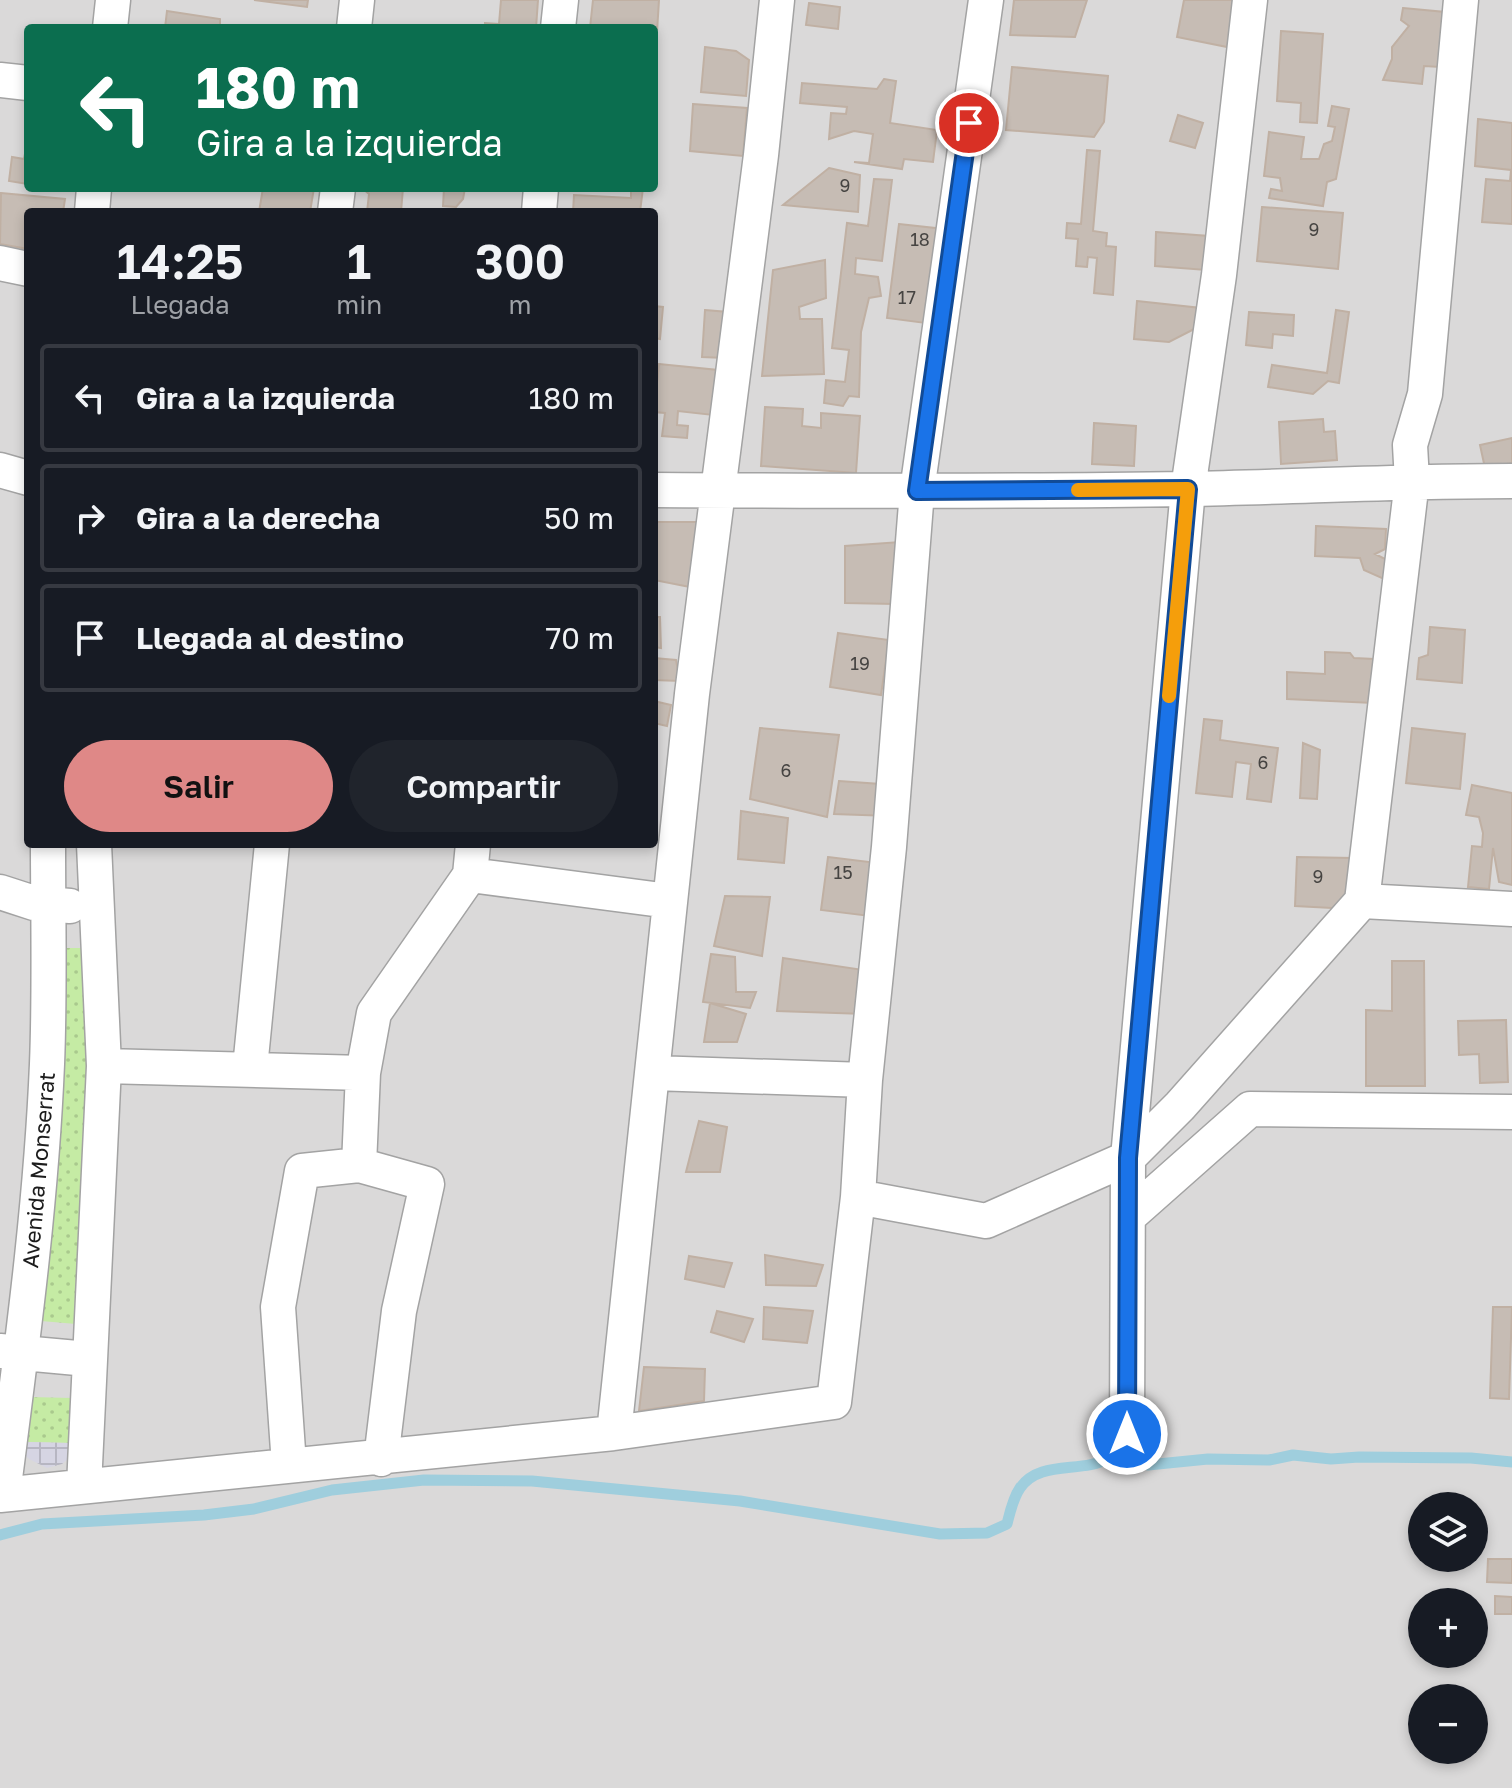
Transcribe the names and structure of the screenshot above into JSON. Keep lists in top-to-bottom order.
{
  "streets": {
    "street": ["Avenida Monserrat"]
  },
  "house_numbers": [
    "9",
    "9",
    "18",
    "17",
    "19",
    "6",
    "6",
    "15",
    "9"
  ],
  "page": {
    "turn": ["180 m", "Gira a la izquierda"],
    "eta": [
      "14:25",
      "Llegada",
      "1",
      "min",
      "300",
      "m"
    ],
    "list": [
      {
        "name": "Gira a la izquierda",
        "value": "180 m"
      },
      {
        "name": "Gira a la derecha",
        "value": "50 m"
      },
      {
        "name": "Llegada al destino",
        "value": "70 m"
      }
    ],
    "buttons": ["Salir", "Compartir"],
    "map_buttons": ["+", "−"]
  }
}
